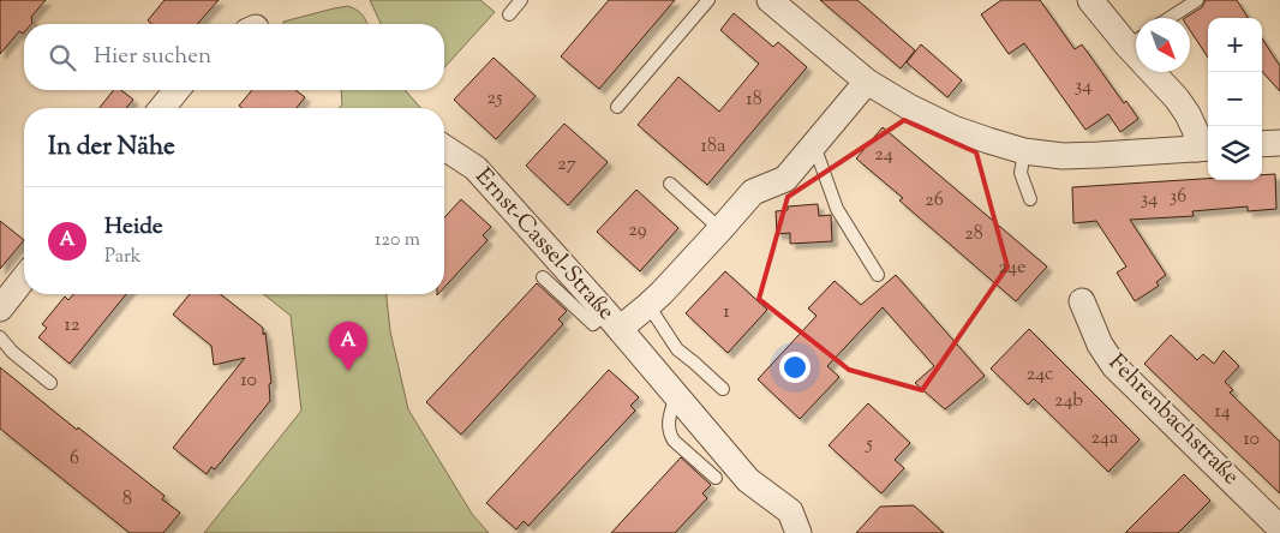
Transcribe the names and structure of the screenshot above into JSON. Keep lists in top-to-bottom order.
{
  "streets": {
    "street": ["Ernst-Cassel-Straße", "Fehrenbachstraße"]
  },
  "house_numbers": [
    "34",
    "25",
    "18",
    "18a",
    "24",
    "27",
    "36",
    "34",
    "26",
    "29",
    "28",
    "24e",
    "1",
    "12",
    "24c",
    "10",
    "24b",
    "14",
    "24a",
    "10",
    "5",
    "6",
    "8"
  ],
  "north": "bottom right",
  "page": {
    "map_buttons": ["+", "−"],
    "search": "Hier suchen",
    "heading": "In der Nähe",
    "list": [
      {
        "mark": "A",
        "name": "Heide",
        "note": "Park",
        "value": "120 m"
      }
    ],
    "pins": "A"
  }
}
